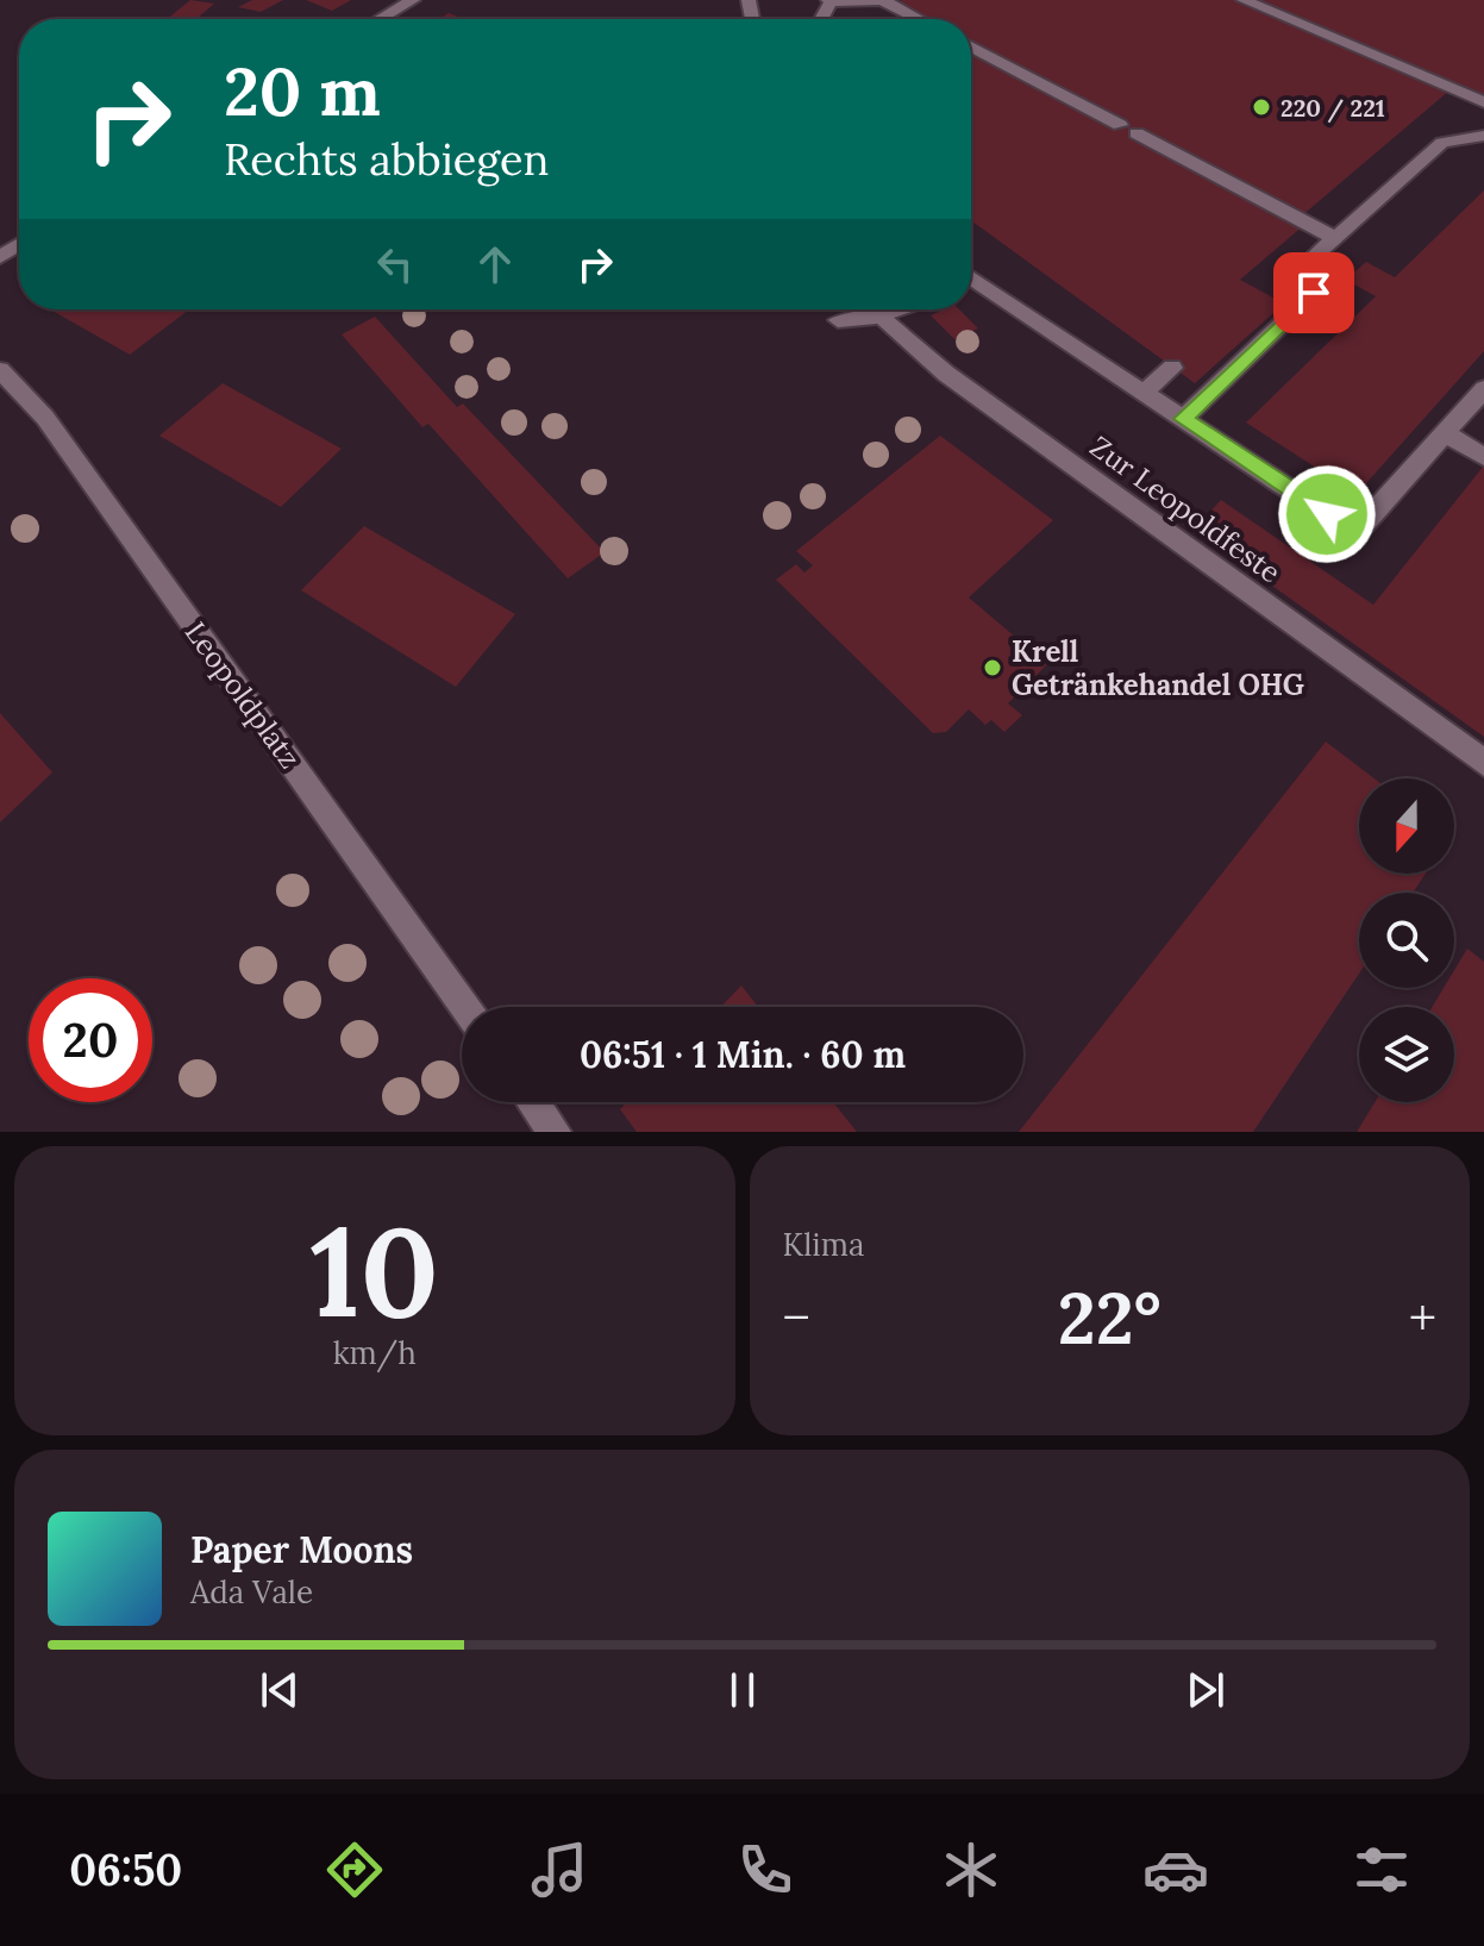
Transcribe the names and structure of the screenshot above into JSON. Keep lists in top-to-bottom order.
{
  "streets": {
    "street": ["Zur Leopoldfeste", "Leopoldplatz"]
  },
  "places": ["220 / 221", "Krell Getränkehandel OHG"],
  "north": "bottom",
  "page": {
    "turn": ["20 m", "Rechts abbiegen"],
    "limit": "20",
    "trip": "06:51 · 1 Min. · 60 m",
    "tile": [
      ["10", "km/h"],
      "Klima"
    ],
    "heat": ["−", "22°", "+"],
    "song": ["Paper Moons", "Ada Vale"],
    "tabs": "06:50"
  }
}
